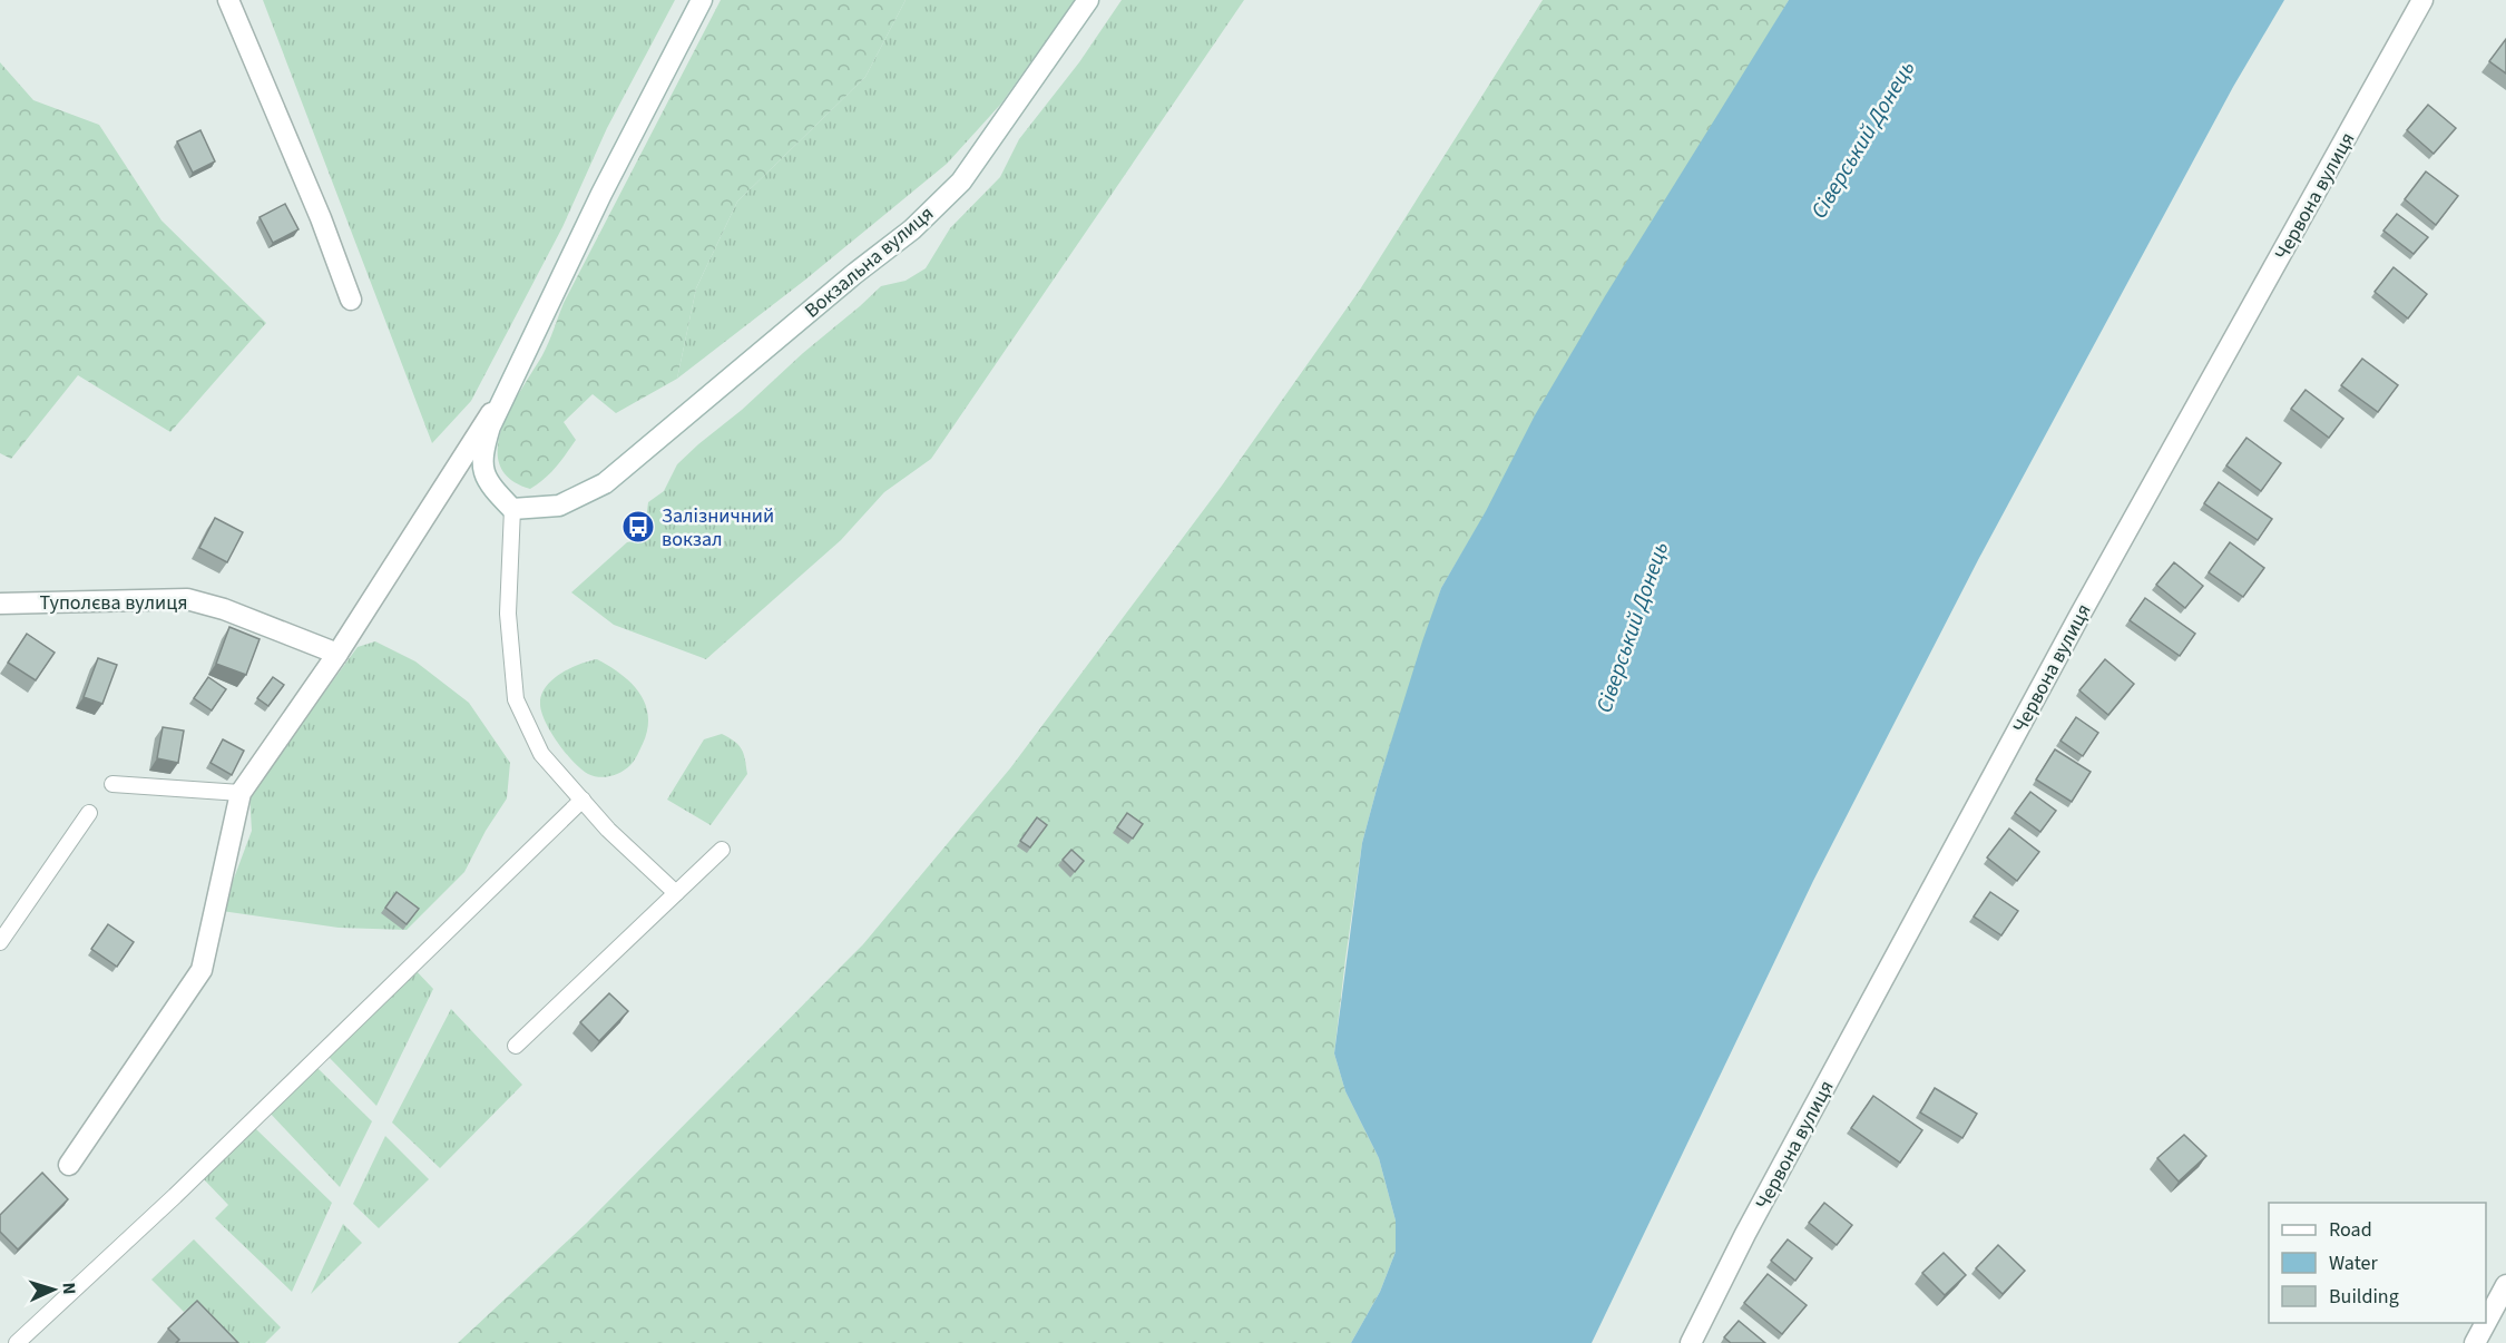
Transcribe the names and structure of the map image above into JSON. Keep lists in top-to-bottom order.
{
  "streets": {
    "street": ["Червона вулиця", "Вокзальна вулиця", "Туполєва вулиця"]
  },
  "water": ["Сіверський Донець"],
  "places": {
    "bus stop": ["Залізничний вокзал"]
  },
  "legend": ["Road", "Water", "Building"],
  "north": "right"
}
